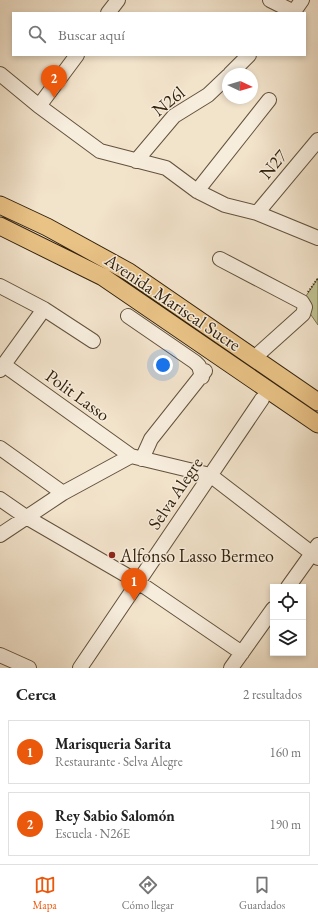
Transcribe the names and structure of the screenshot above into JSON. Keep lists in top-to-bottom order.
{
  "streets": {
    "main road": ["Avenida Mariscal Sucre"],
    "street": [
      "N26l",
      "N27",
      "Polit Lasso",
      "Selva Alegre"
    ]
  },
  "crossings": [
    ["Polit Lasso", "Selva Alegre"]
  ],
  "places": ["Alfonso Lasso Bermeo"],
  "north": "right",
  "page": {
    "search": "Buscar aquí",
    "pins": ["2", "1"],
    "heading": ["Cerca", "2 resultados"],
    "list": [
      {
        "mark": "1",
        "name": "Marisqueria Sarita",
        "note": "Restaurante · Selva Alegre",
        "value": "160 m"
      },
      {
        "mark": "2",
        "name": "Rey Sabio Salomón",
        "note": "Escuela · N26E",
        "value": "190 m"
      }
    ],
    "nav": ["Mapa", "Cómo llegar", "Guardados"]
  }
}
